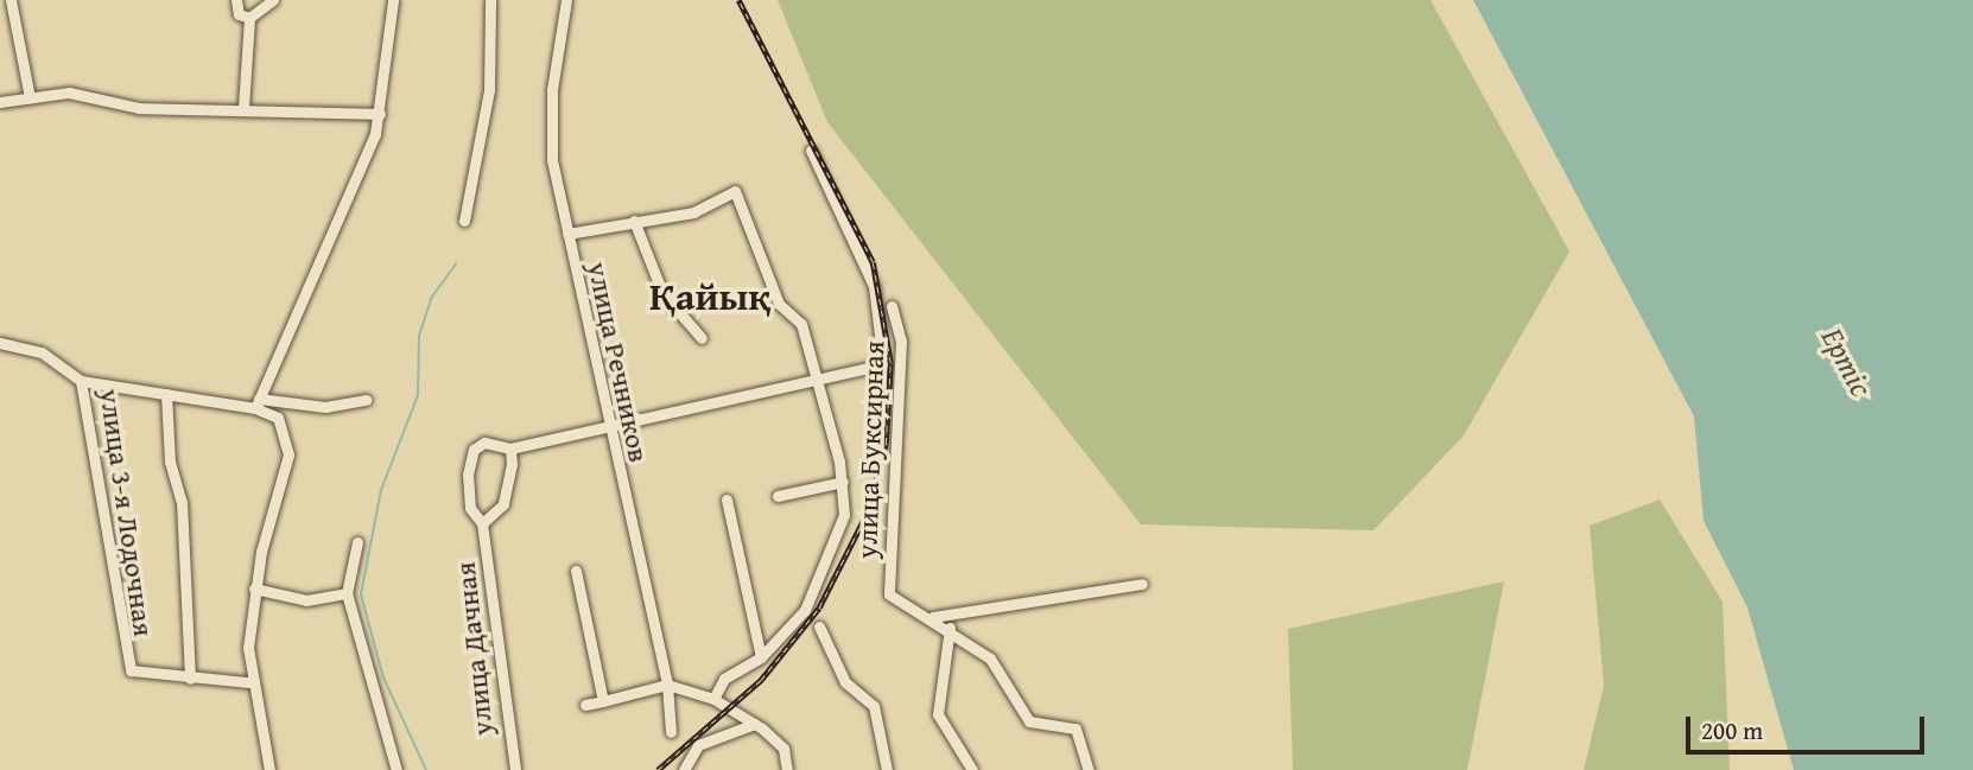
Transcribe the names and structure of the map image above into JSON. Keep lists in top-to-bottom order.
{
  "streets": {
    "street": [
      "улица Речников",
      "улица Буксирная",
      "улица 3-я Лодочная",
      "улица Дачная"
    ]
  },
  "districts": ["Қайық"],
  "water": ["Ертіс"],
  "scale_bar": "200 m"
}
